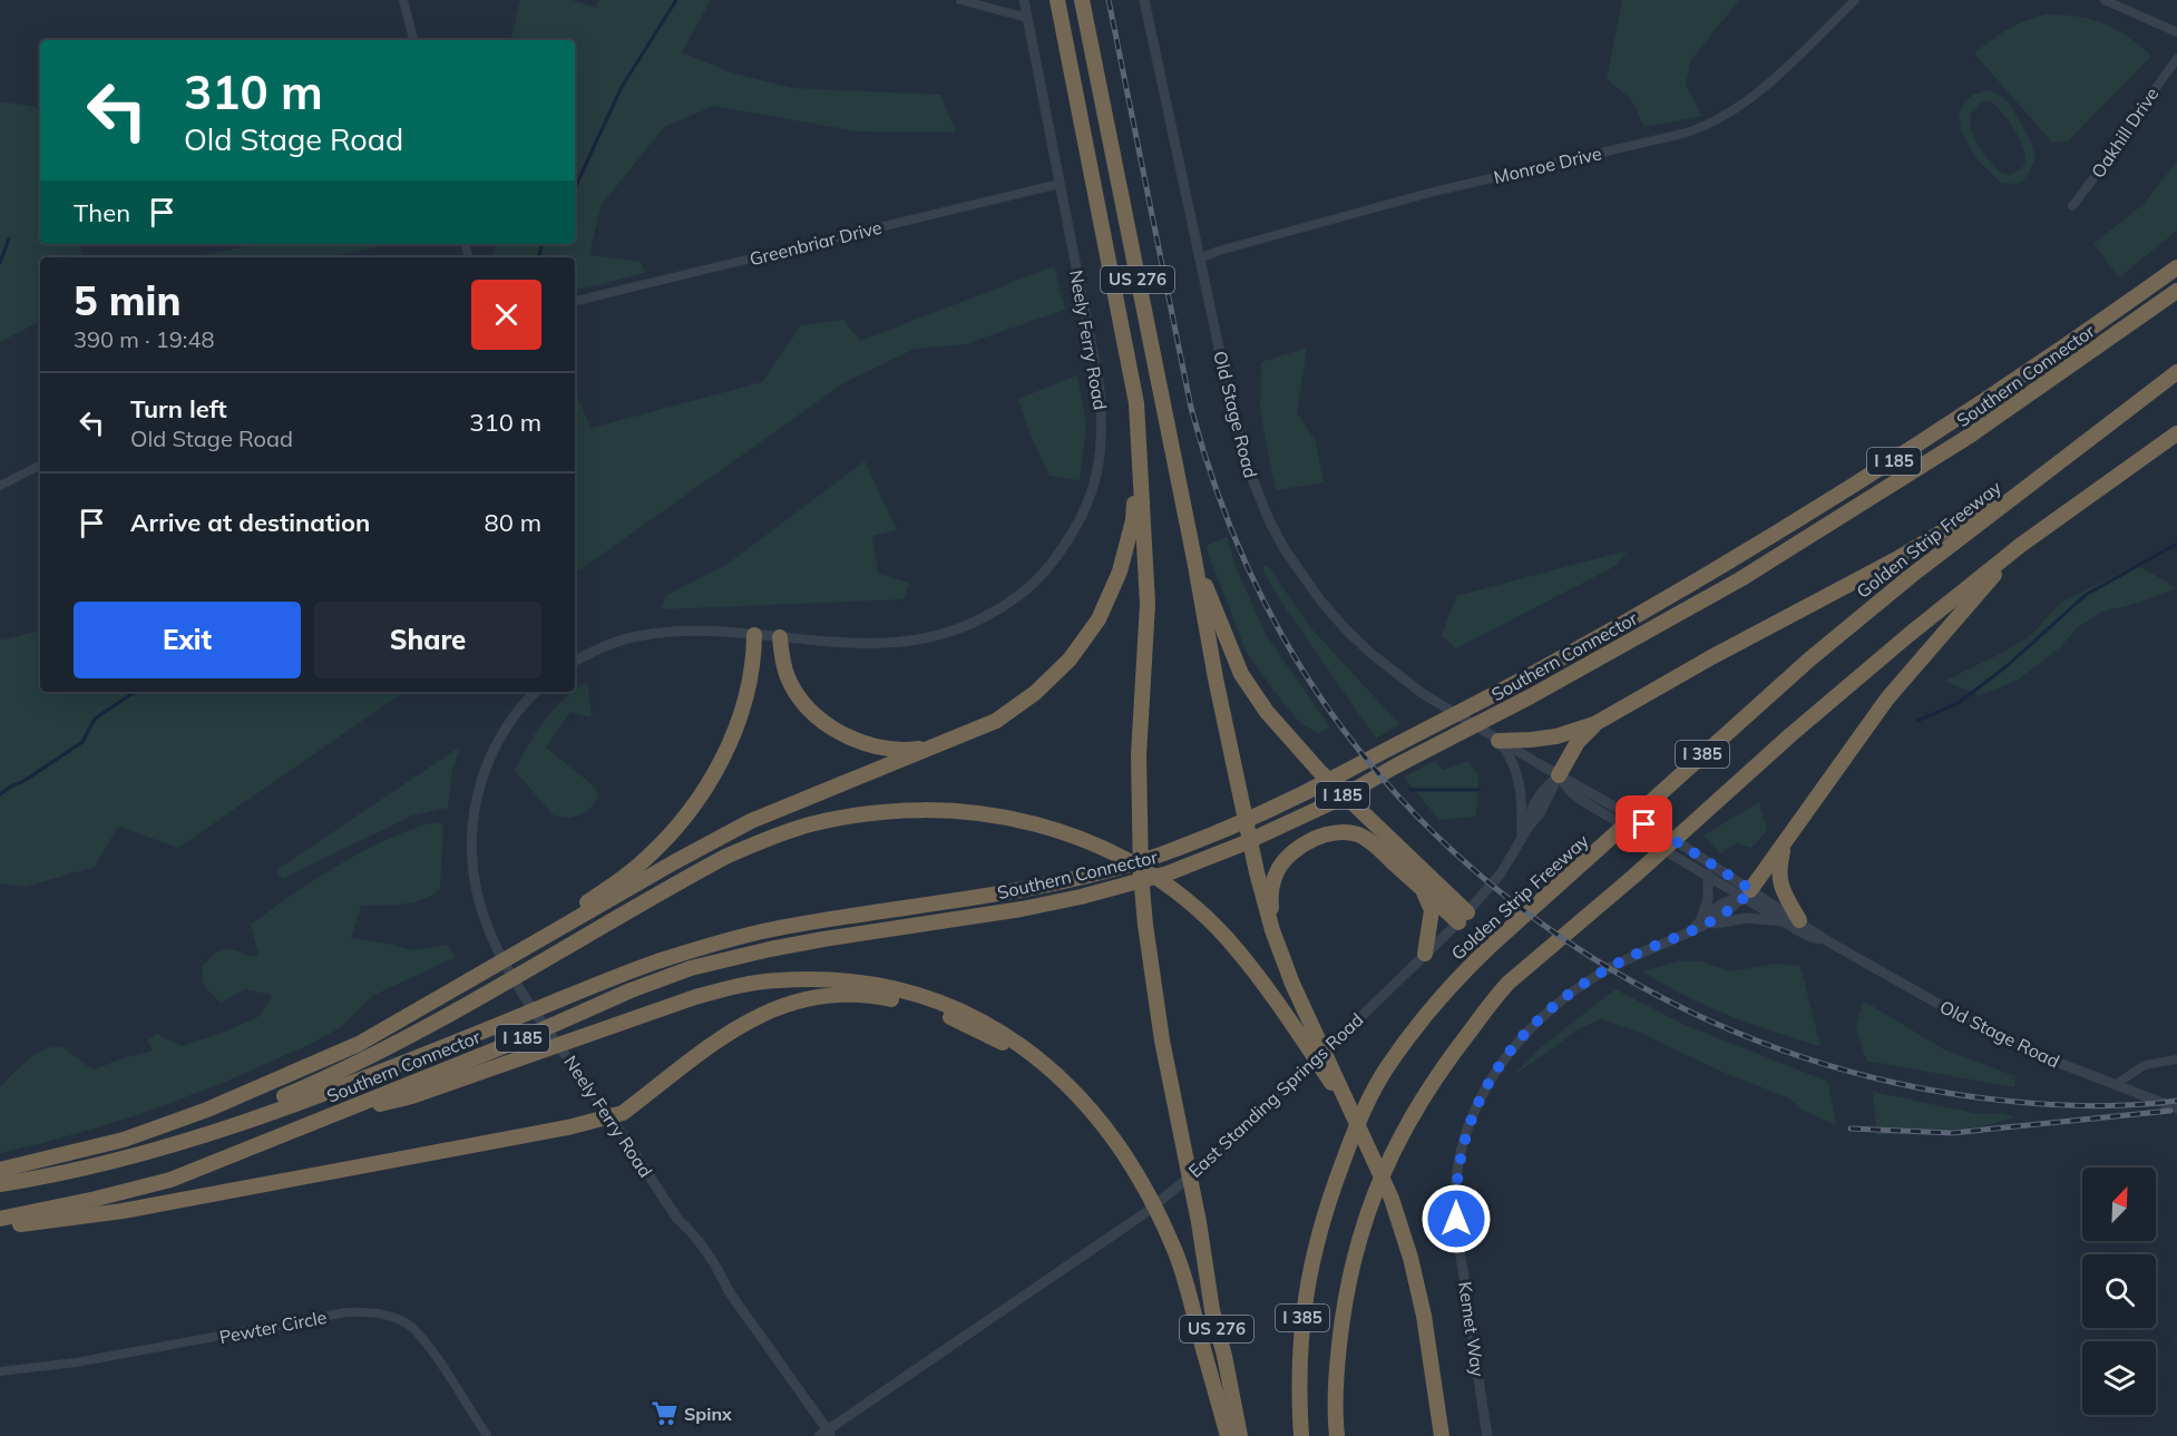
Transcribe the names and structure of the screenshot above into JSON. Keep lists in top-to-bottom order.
{
  "streets": {
    "highway": [
      "US 276",
      "Southern Connector",
      "I 185",
      "Golden Strip Freeway",
      "I 385"
    ],
    "street": [
      "Oakhill Drive",
      "Monroe Drive",
      "Greenbriar Drive",
      "Neely Ferry Road",
      "Old Stage Road",
      "East Standing Springs Road",
      "Pewter Circle",
      "Kemet Way"
    ]
  },
  "crossings": [
    ["Monroe Drive", "Old Stage Road"],
    ["Greenbriar Drive", "Neely Ferry Road"],
    ["Neely Ferry Road", "East Standing Springs Road"],
    ["Old Stage Road", "East Standing Springs Road"],
    ["Old Stage Road", "Kemet Way"]
  ],
  "places": {
    "supermarket": ["Spinx"]
  },
  "north": "top right",
  "page": {
    "turn": ["310 m", "Old Stage Road"],
    "then": "Then",
    "heading": ["5 min", "390 m · 19:48"],
    "list": [
      {
        "name": "Turn left",
        "note": "Old Stage Road",
        "value": "310 m"
      },
      {
        "name": "Arrive at destination",
        "value": "80 m"
      }
    ],
    "buttons": ["Exit", "Share"]
  }
}
